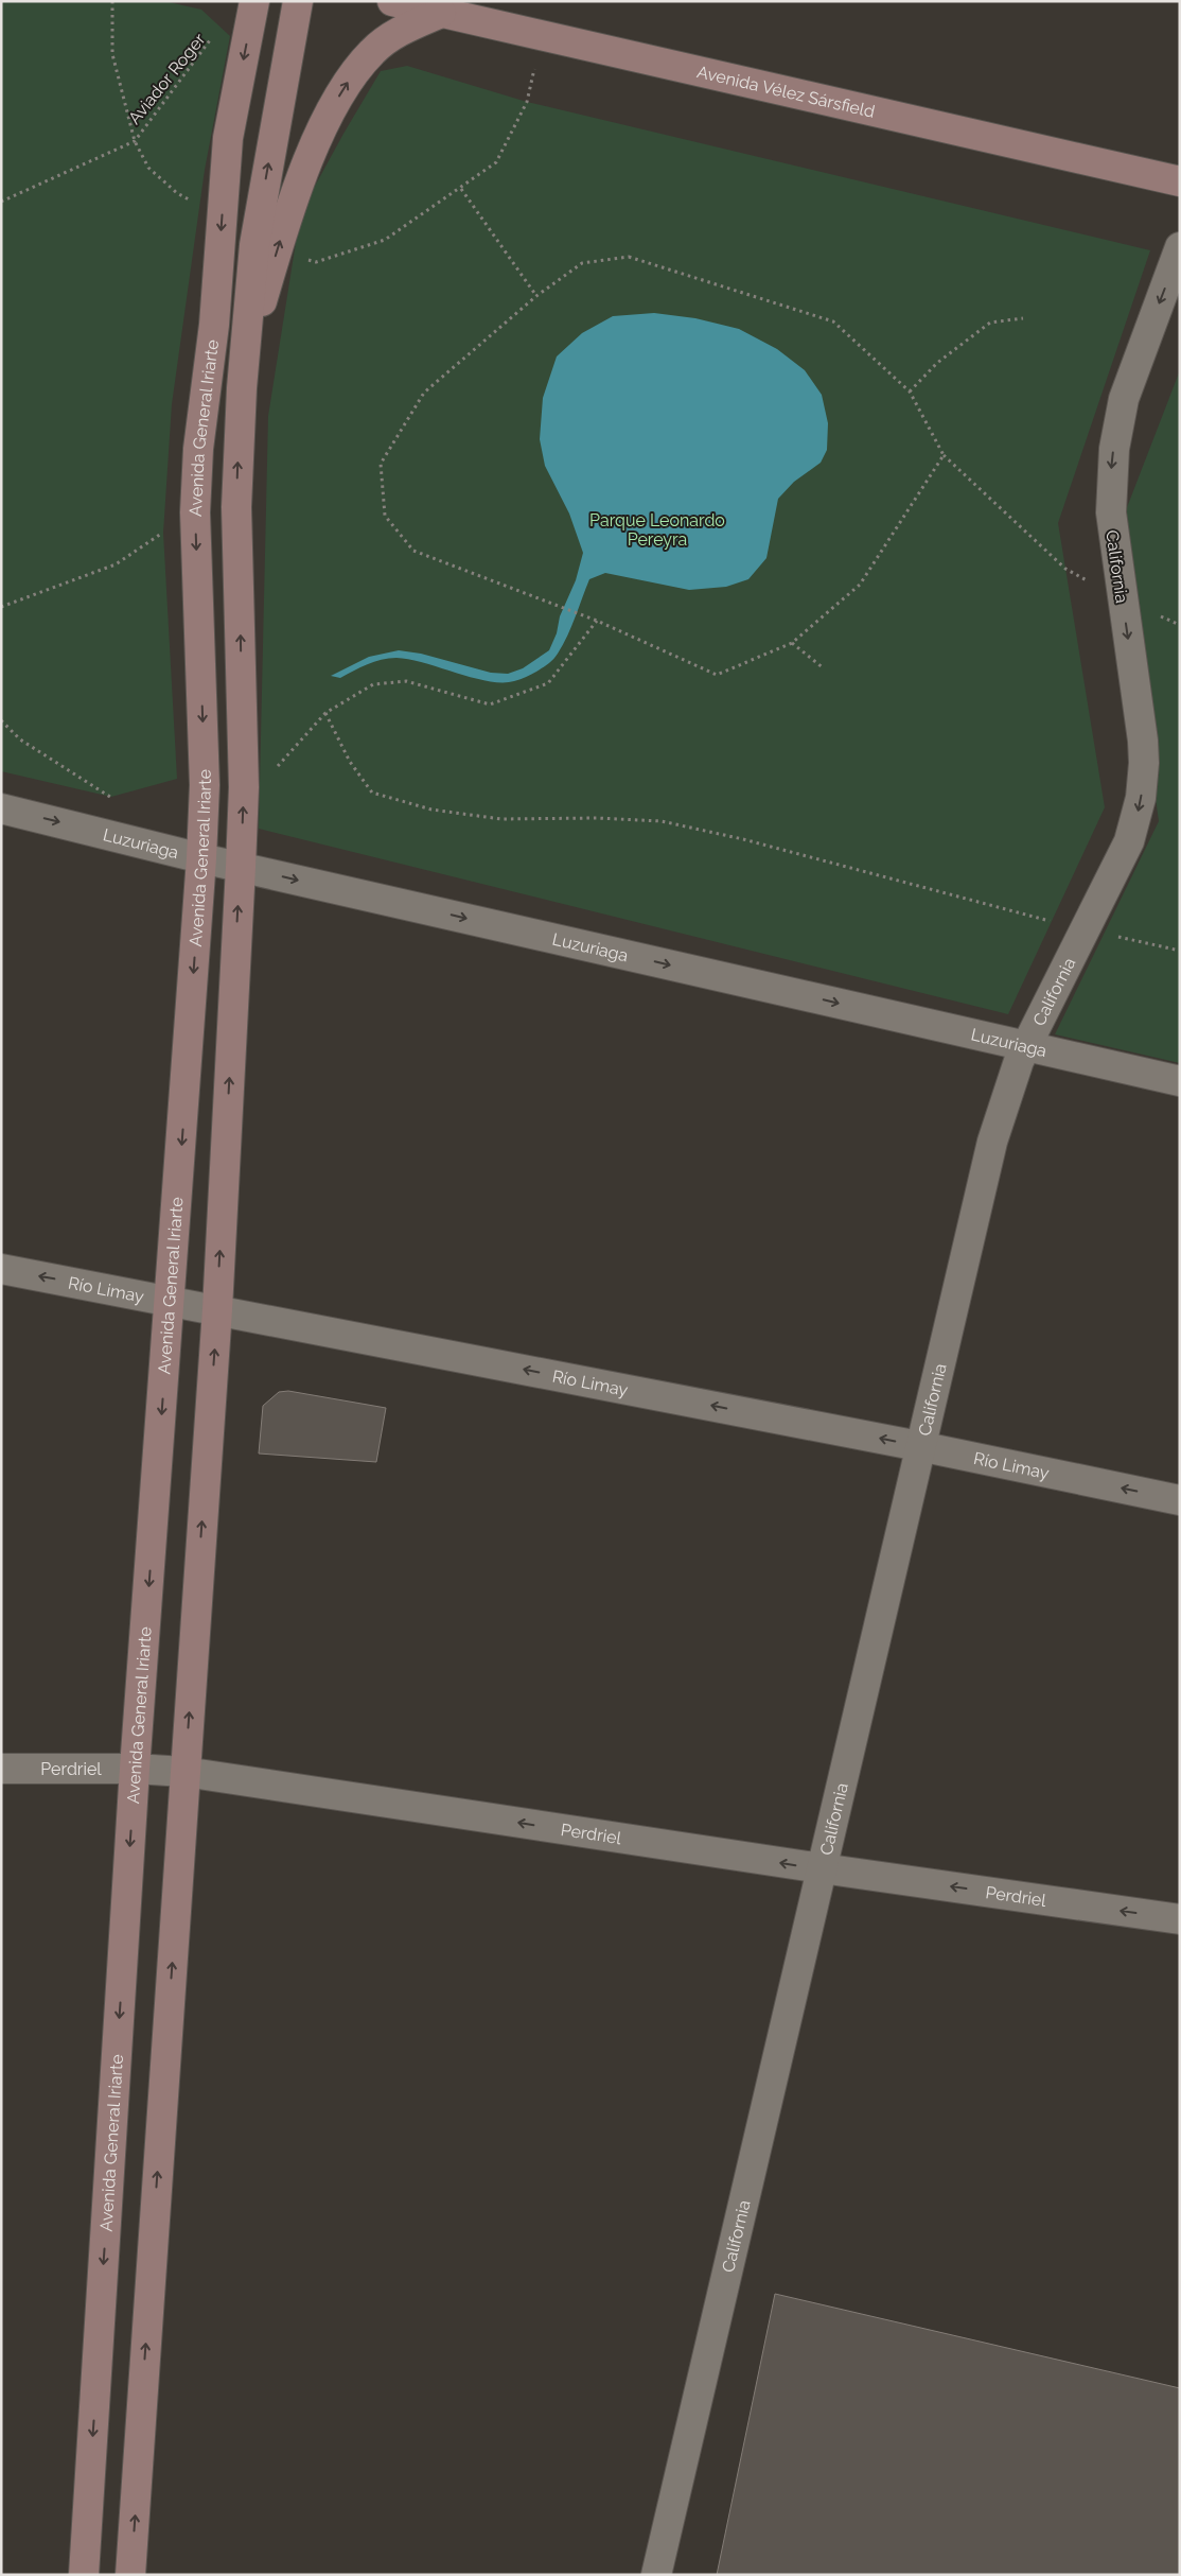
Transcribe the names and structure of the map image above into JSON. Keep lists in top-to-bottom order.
{
  "streets": {
    "main road": ["Avenida Vélez Sársfield", "Avenida General Iriarte"],
    "street": [
      "California",
      "Luzuriaga",
      "Río Limay",
      "Perdriel"
    ],
    "path": ["Aviador Roger"]
  },
  "crossings": [
    ["Aviador Roger", "Avenida General Iriarte"],
    ["Avenida General Iriarte", "Luzuriaga"],
    ["Avenida General Iriarte", "Río Limay"],
    ["Avenida General Iriarte", "Perdriel"],
    ["California", "Luzuriaga"],
    ["California", "Río Limay"],
    ["California", "Perdriel"]
  ],
  "one_way": ["Luzuriaga", "Río Limay", "Perdriel"],
  "parks": ["Parque Leonardo Pereyra"]
}
